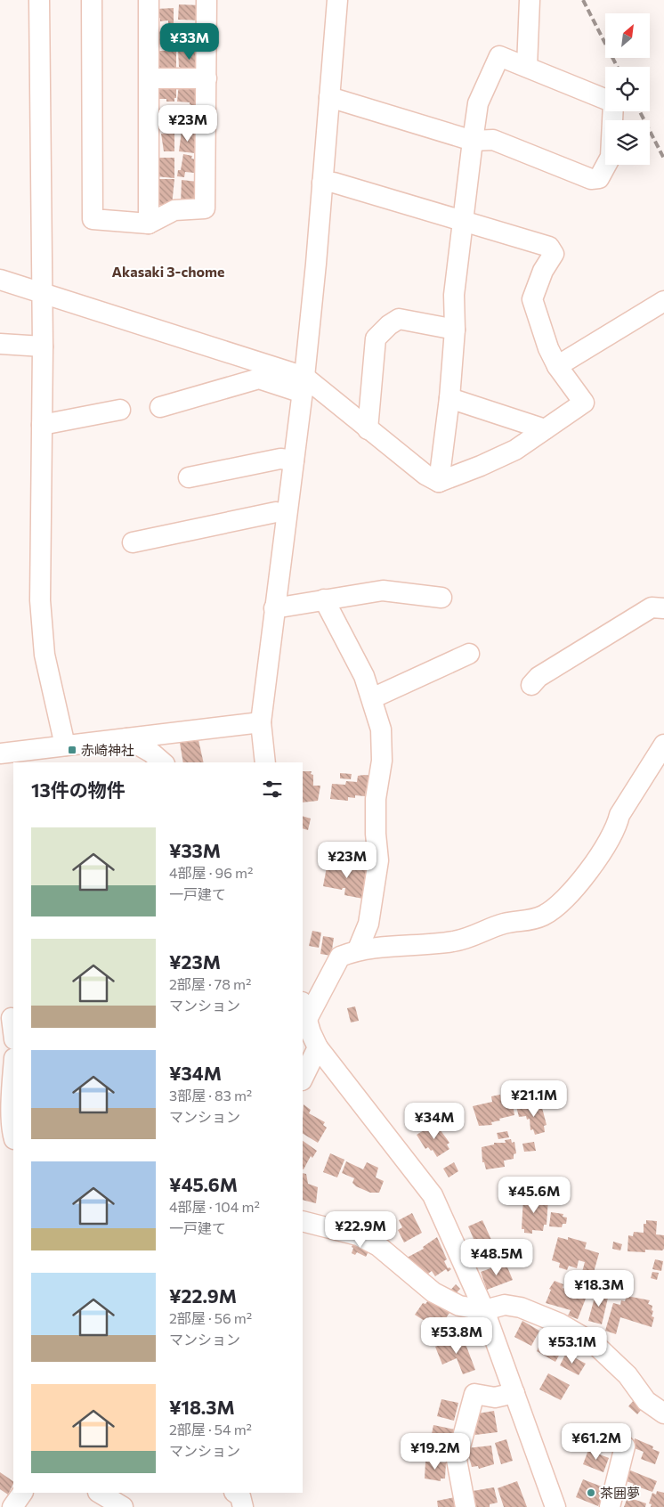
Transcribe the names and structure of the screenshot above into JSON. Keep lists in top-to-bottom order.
{
  "districts": ["Akasaki 3-chome"],
  "places": {
    "transit": ["赤崎神社"],
    "other": ["茶囲夢"]
  },
  "north": "top right",
  "page": {
    "price": [
      "¥33M",
      "¥23M",
      "¥23M",
      "¥21.1M",
      "¥34M",
      "¥45.6M",
      "¥22.9M",
      "¥48.5M",
      "¥18.3M",
      "¥53.8M",
      "¥53.1M",
      "¥61.2M",
      "¥19.2M"
    ],
    "heading": "13件の物件",
    "list": [
      {
        "name": "¥33M",
        "note": "4部屋 · 96 m² · 一戸建て"
      },
      {
        "name": "¥23M",
        "note": "2部屋 · 78 m² · マンション"
      },
      {
        "name": "¥34M",
        "note": "3部屋 · 83 m² · マンション"
      },
      {
        "name": "¥45.6M",
        "note": "4部屋 · 104 m² · 一戸建て"
      },
      {
        "name": "¥22.9M",
        "note": "2部屋 · 56 m² · マンション"
      },
      {
        "name": "¥18.3M",
        "note": "2部屋 · 54 m² · マンション"
      }
    ]
  }
}
